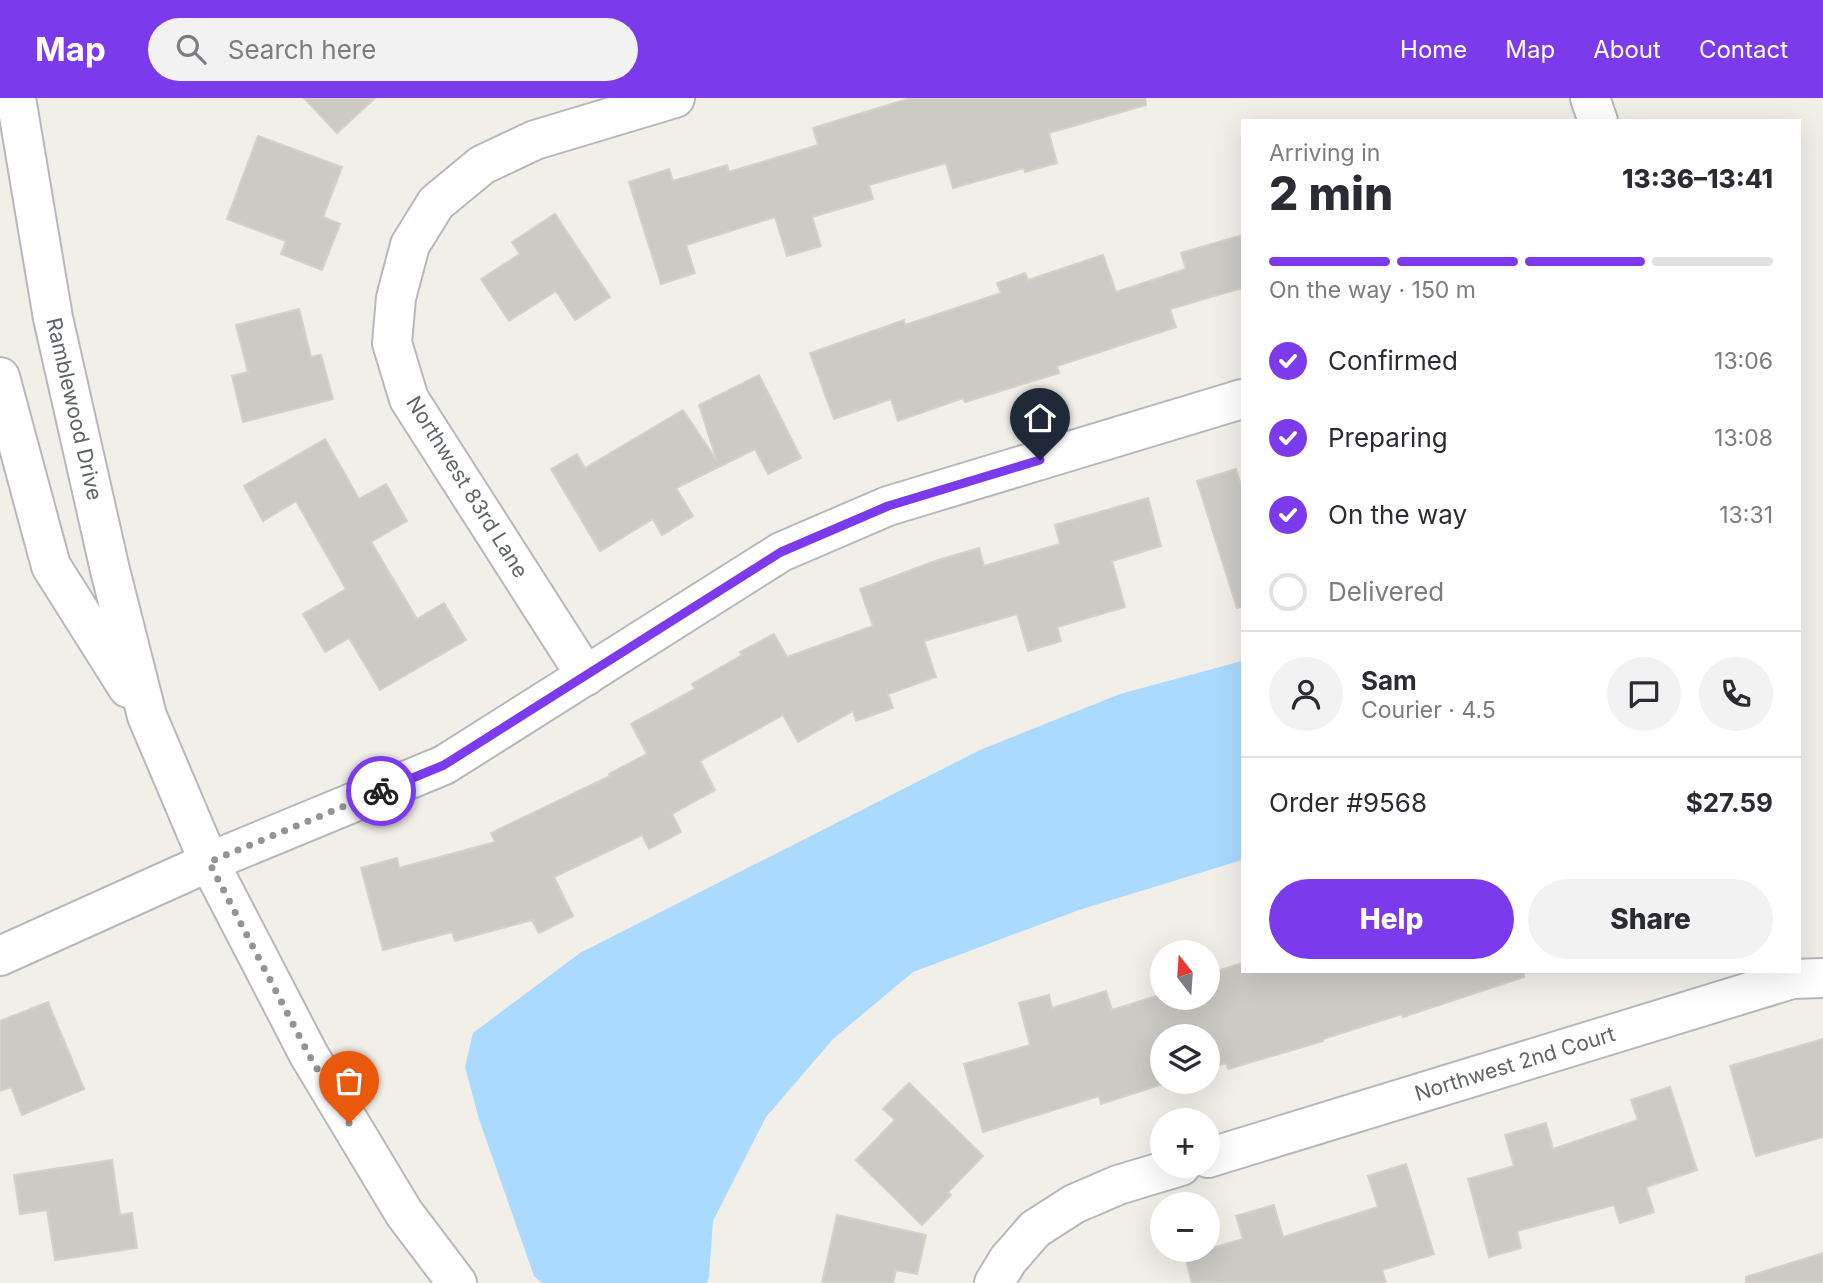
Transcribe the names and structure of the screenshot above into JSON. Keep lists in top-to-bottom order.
{
  "streets": {
    "street": ["Ramblewood Drive", "Northwest 83rd Lane", "Northwest 2nd Court"]
  },
  "north": "top",
  "page": {
    "header": "Map",
    "search": "Search here",
    "nav": [
      "Home",
      "Map",
      "About",
      "Contact"
    ],
    "heading": ["2 min", "Arriving in", "13:36–13:41"],
    "panel": [
      "Sam",
      "Courier · 4.5",
      "Order #9568",
      "$27.59"
    ],
    "bar": "On the way · 150 m",
    "list": [
      ["Confirmed", "13:06"],
      ["Preparing", "13:08"],
      ["On the way", "13:31"],
      "Delivered"
    ],
    "buttons": ["Help", "Share"],
    "map_buttons": ["+", "−"]
  }
}
